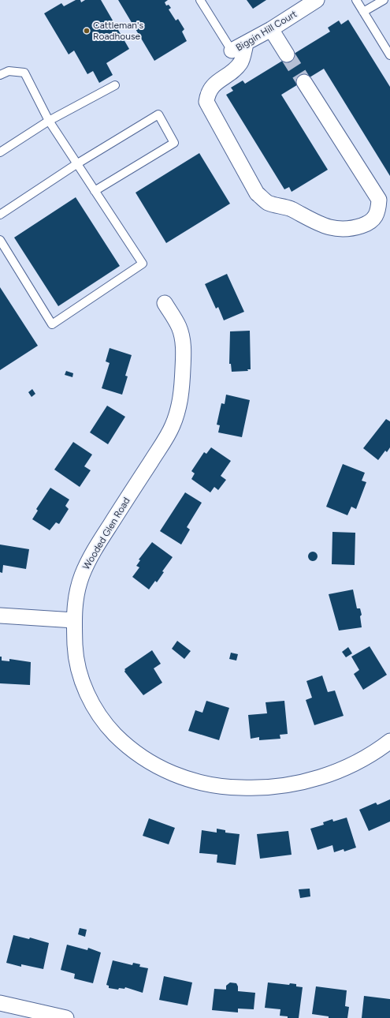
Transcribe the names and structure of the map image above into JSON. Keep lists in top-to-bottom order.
{
  "streets": {
    "street": ["Biggin Hill Court", "Wooded Glen Road"]
  },
  "places": ["Cattleman's Roadhouse"]
}
